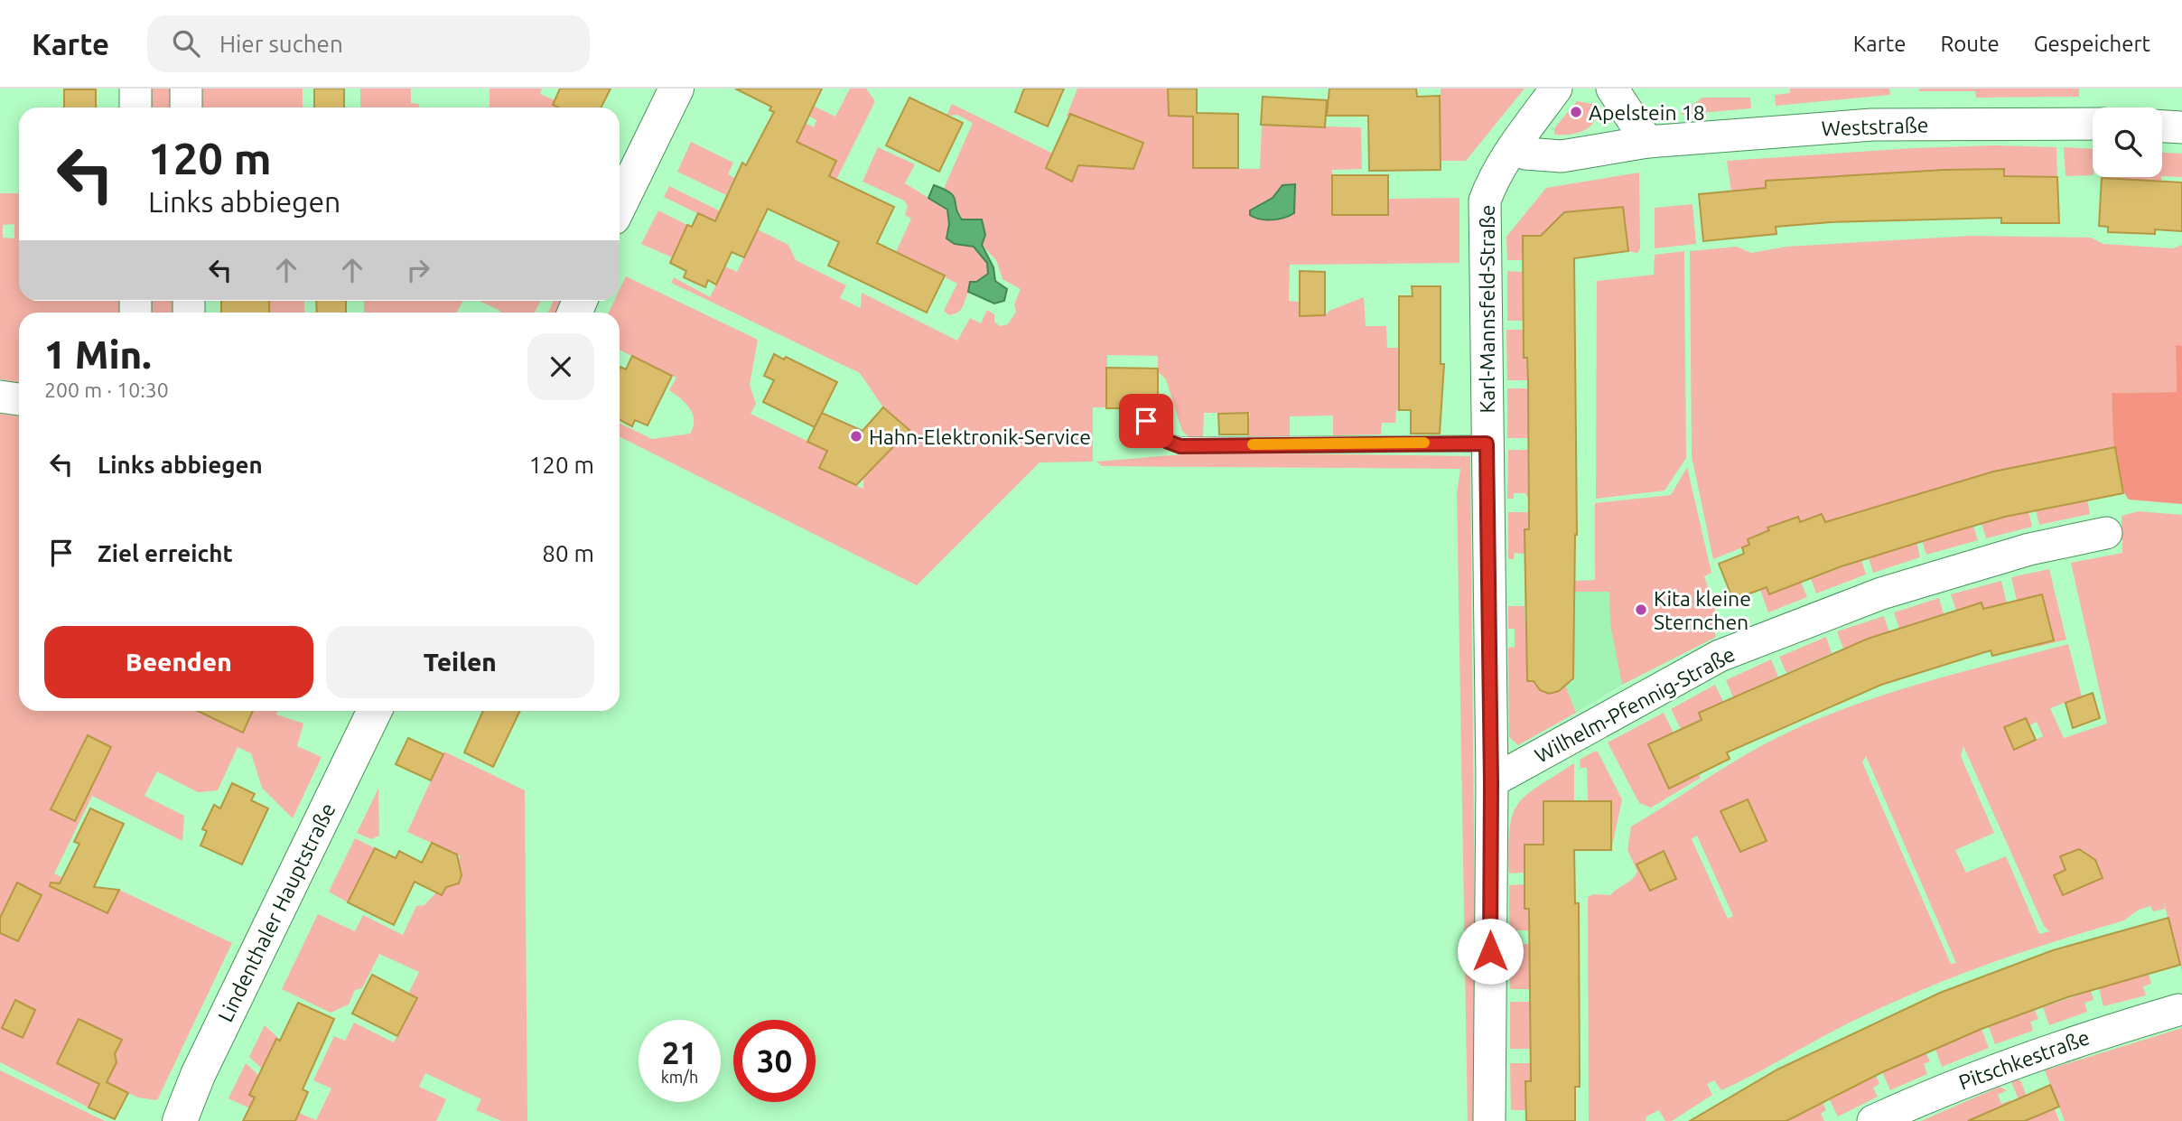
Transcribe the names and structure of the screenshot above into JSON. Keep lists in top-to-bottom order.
{
  "streets": {
    "street": [
      "Weststraße",
      "Karl-Mannsfeld-Straße",
      "Wilhelm-Pfennig-Straße",
      "Lindenthaler Hauptstraße",
      "Pitschkestraße"
    ]
  },
  "crossings": [
    ["Weststraße", "Karl-Mannsfeld-Straße"],
    ["Karl-Mannsfeld-Straße", "Wilhelm-Pfennig-Straße"]
  ],
  "places": ["Apelstein 18", "Hahn-Elektronik-Service", "Kita kleine Sternchen"],
  "page": {
    "header": "Karte",
    "search": "Hier suchen",
    "nav": ["Karte", "Route", "Gespeichert"],
    "turn": ["120 m", "Links abbiegen"],
    "heading": ["1 Min.", "200 m · 10:30"],
    "list": [
      {
        "name": "Links abbiegen",
        "value": "120 m"
      },
      {
        "name": "Ziel erreicht",
        "value": "80 m"
      }
    ],
    "buttons": ["Beenden", "Teilen"],
    "speed": "21 km/h",
    "limit": "30"
  }
}
